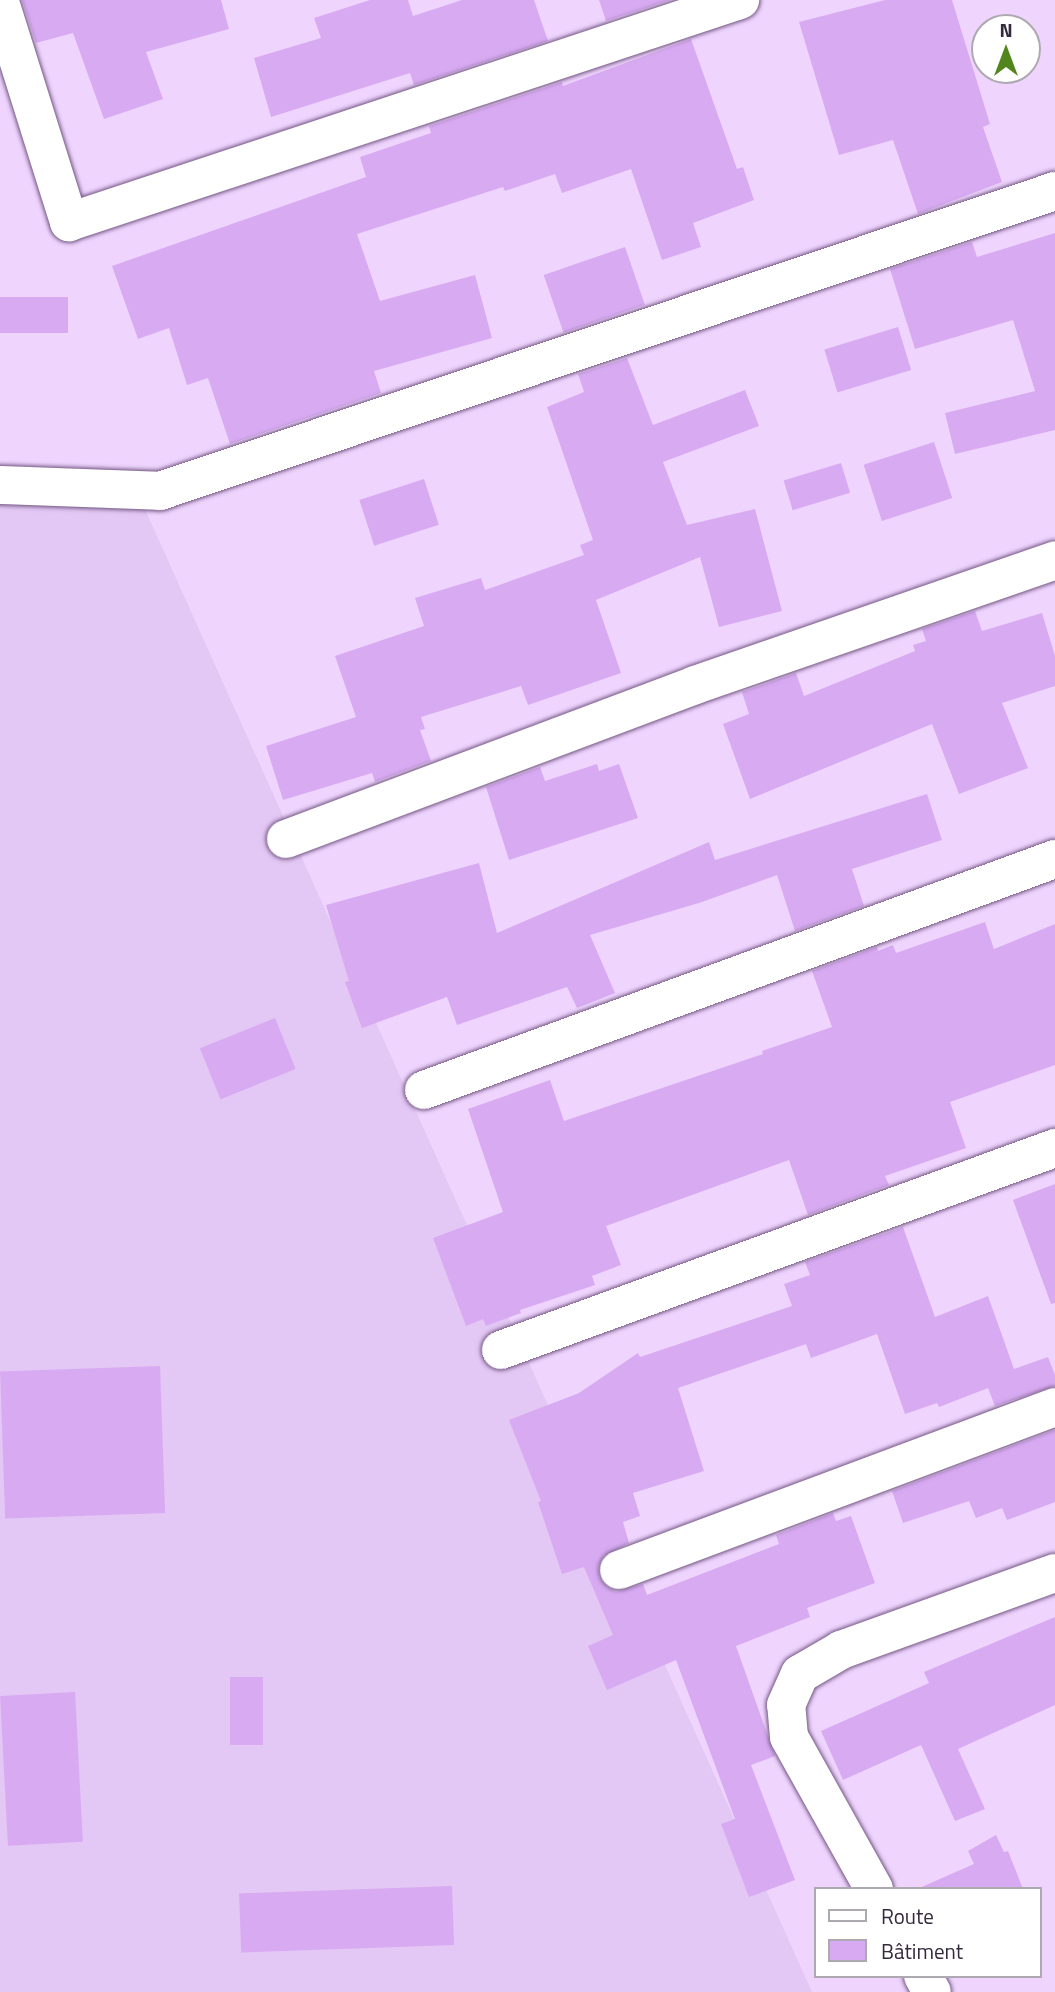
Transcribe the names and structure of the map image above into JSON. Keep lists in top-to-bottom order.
{
  "legend": ["Route", "Bâtiment"],
  "north": "top"
}
